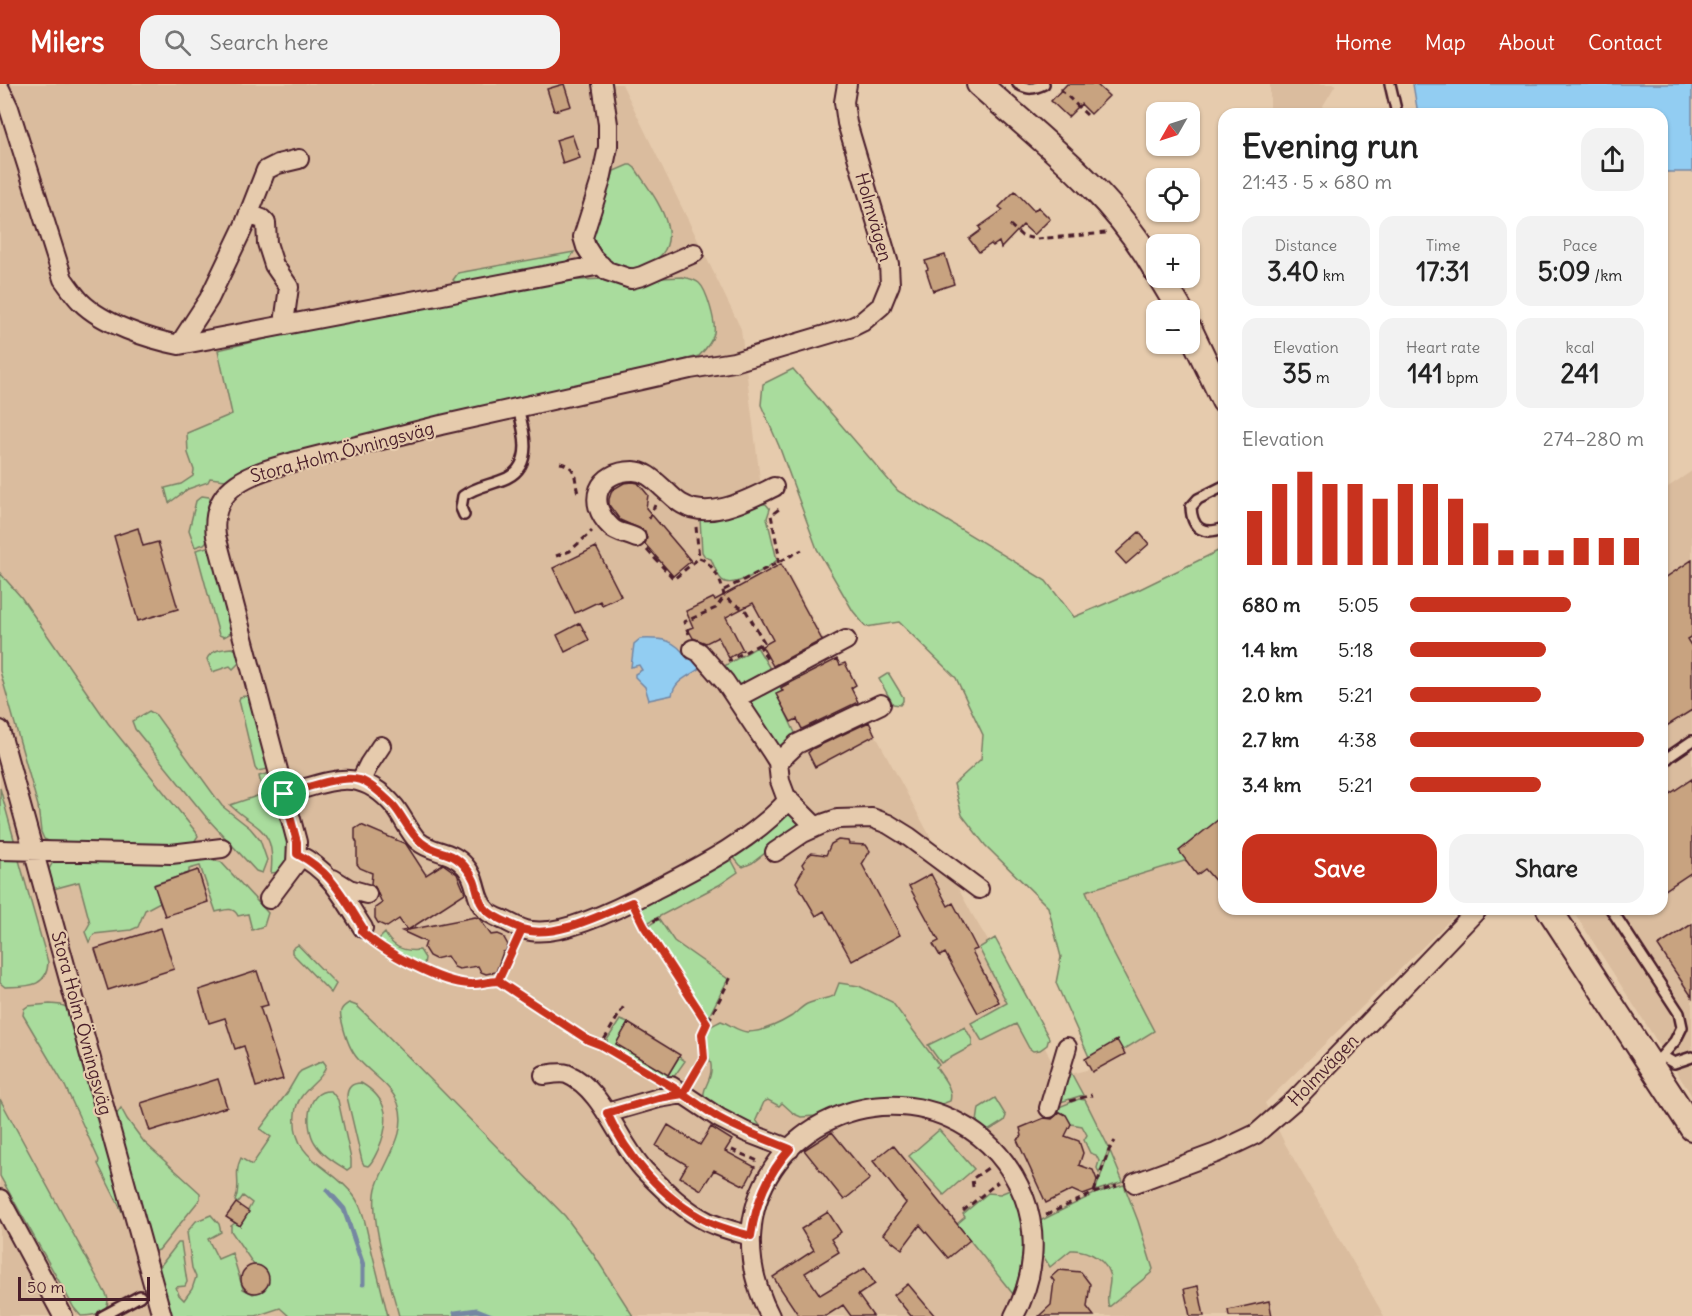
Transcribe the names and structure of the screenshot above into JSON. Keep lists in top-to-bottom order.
{
  "streets": {
    "street": ["Holmvägen", "Stora Holm Övningsväg"]
  },
  "crossings": [
    ["Holmvägen", "Stora Holm Övningsväg"]
  ],
  "scale_bar": "50 m",
  "north": "bottom left",
  "page": {
    "header": "Milers",
    "search": "Search here",
    "nav": [
      "Home",
      "Map",
      "About",
      "Contact"
    ],
    "map_buttons": ["+", "−"],
    "heading": ["Evening run", "21:43 · 5 × 680 m"],
    "stats": [
      ["Distance", "3.40 km"],
      ["Time", "17:31"],
      ["Pace", "5:09 /km"],
      ["Elevation", "35 m"],
      ["Heart rate", "141 bpm"],
      ["kcal", "241"]
    ],
    "chart": ["Elevation", "274–280 m"],
    "list": [
      {
        "name": "680 m",
        "note": "5:05"
      },
      {
        "name": "1.4 km",
        "note": "5:18"
      },
      {
        "name": "2.0 km",
        "note": "5:21"
      },
      {
        "name": "2.7 km",
        "note": "4:38"
      },
      {
        "name": "3.4 km",
        "note": "5:21"
      }
    ],
    "buttons": ["Save", "Share"],
    "scale": "50 m"
  }
}
